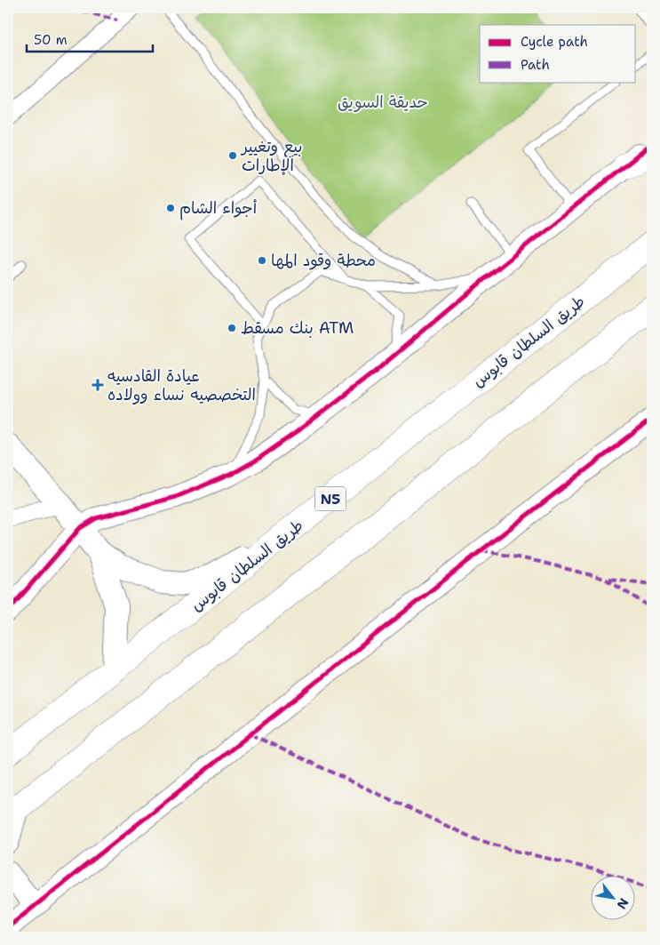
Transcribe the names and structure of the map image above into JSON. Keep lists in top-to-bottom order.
{
  "streets": {
    "highway": ["طريق السلطان قابوس", "N5"]
  },
  "parks": ["حديقة السويق"],
  "places": {
    "other": [
      "بيع وتغيير الإطارات",
      "أجواء الشام",
      "محطة وقود المها",
      "بنك مسقط ATM"
    ],
    "health": ["عيادة القادسيه التخصصيه نساء وولاده"]
  },
  "legend": ["Cycle path", "Path"],
  "scale_bar": "50 m",
  "north": "bottom right"
}
